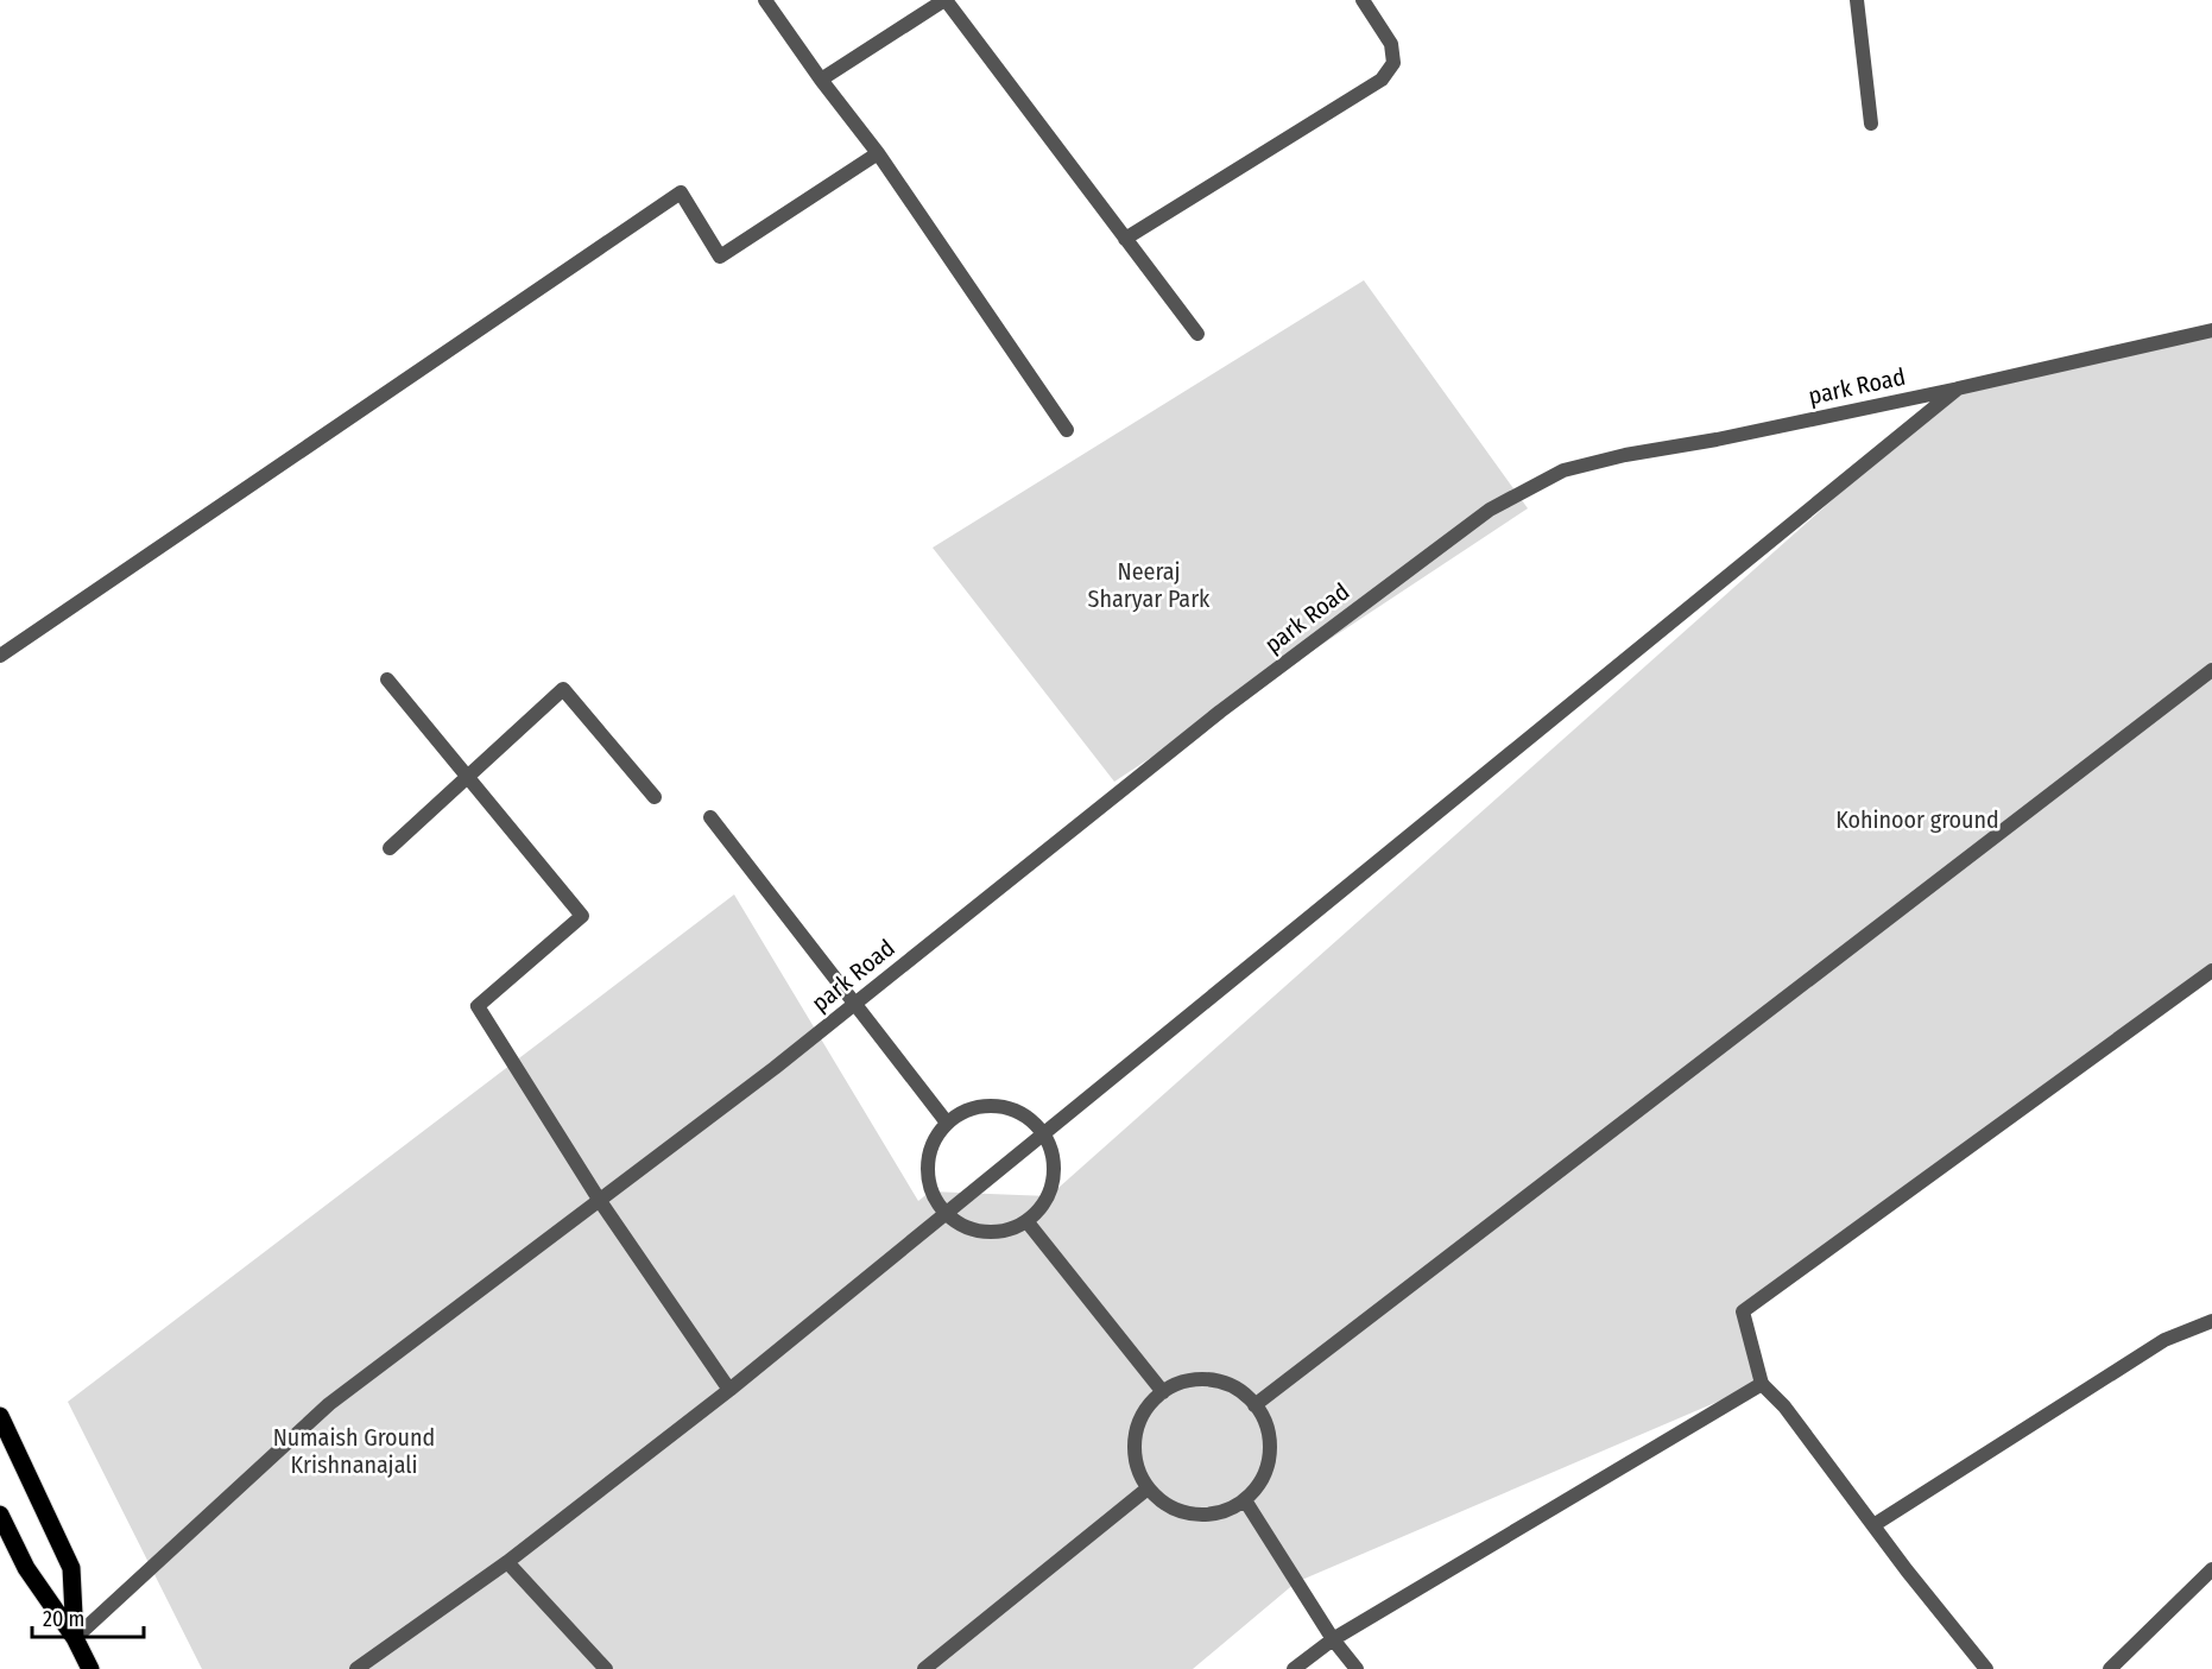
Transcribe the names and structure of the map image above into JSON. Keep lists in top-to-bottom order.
{
  "streets": {
    "street": ["park Road"]
  },
  "parks": ["Neeraj Sharyar Park", "Kohinoor ground", "Numaish Ground Krishnanajali"],
  "scale_bar": "20 m"
}
